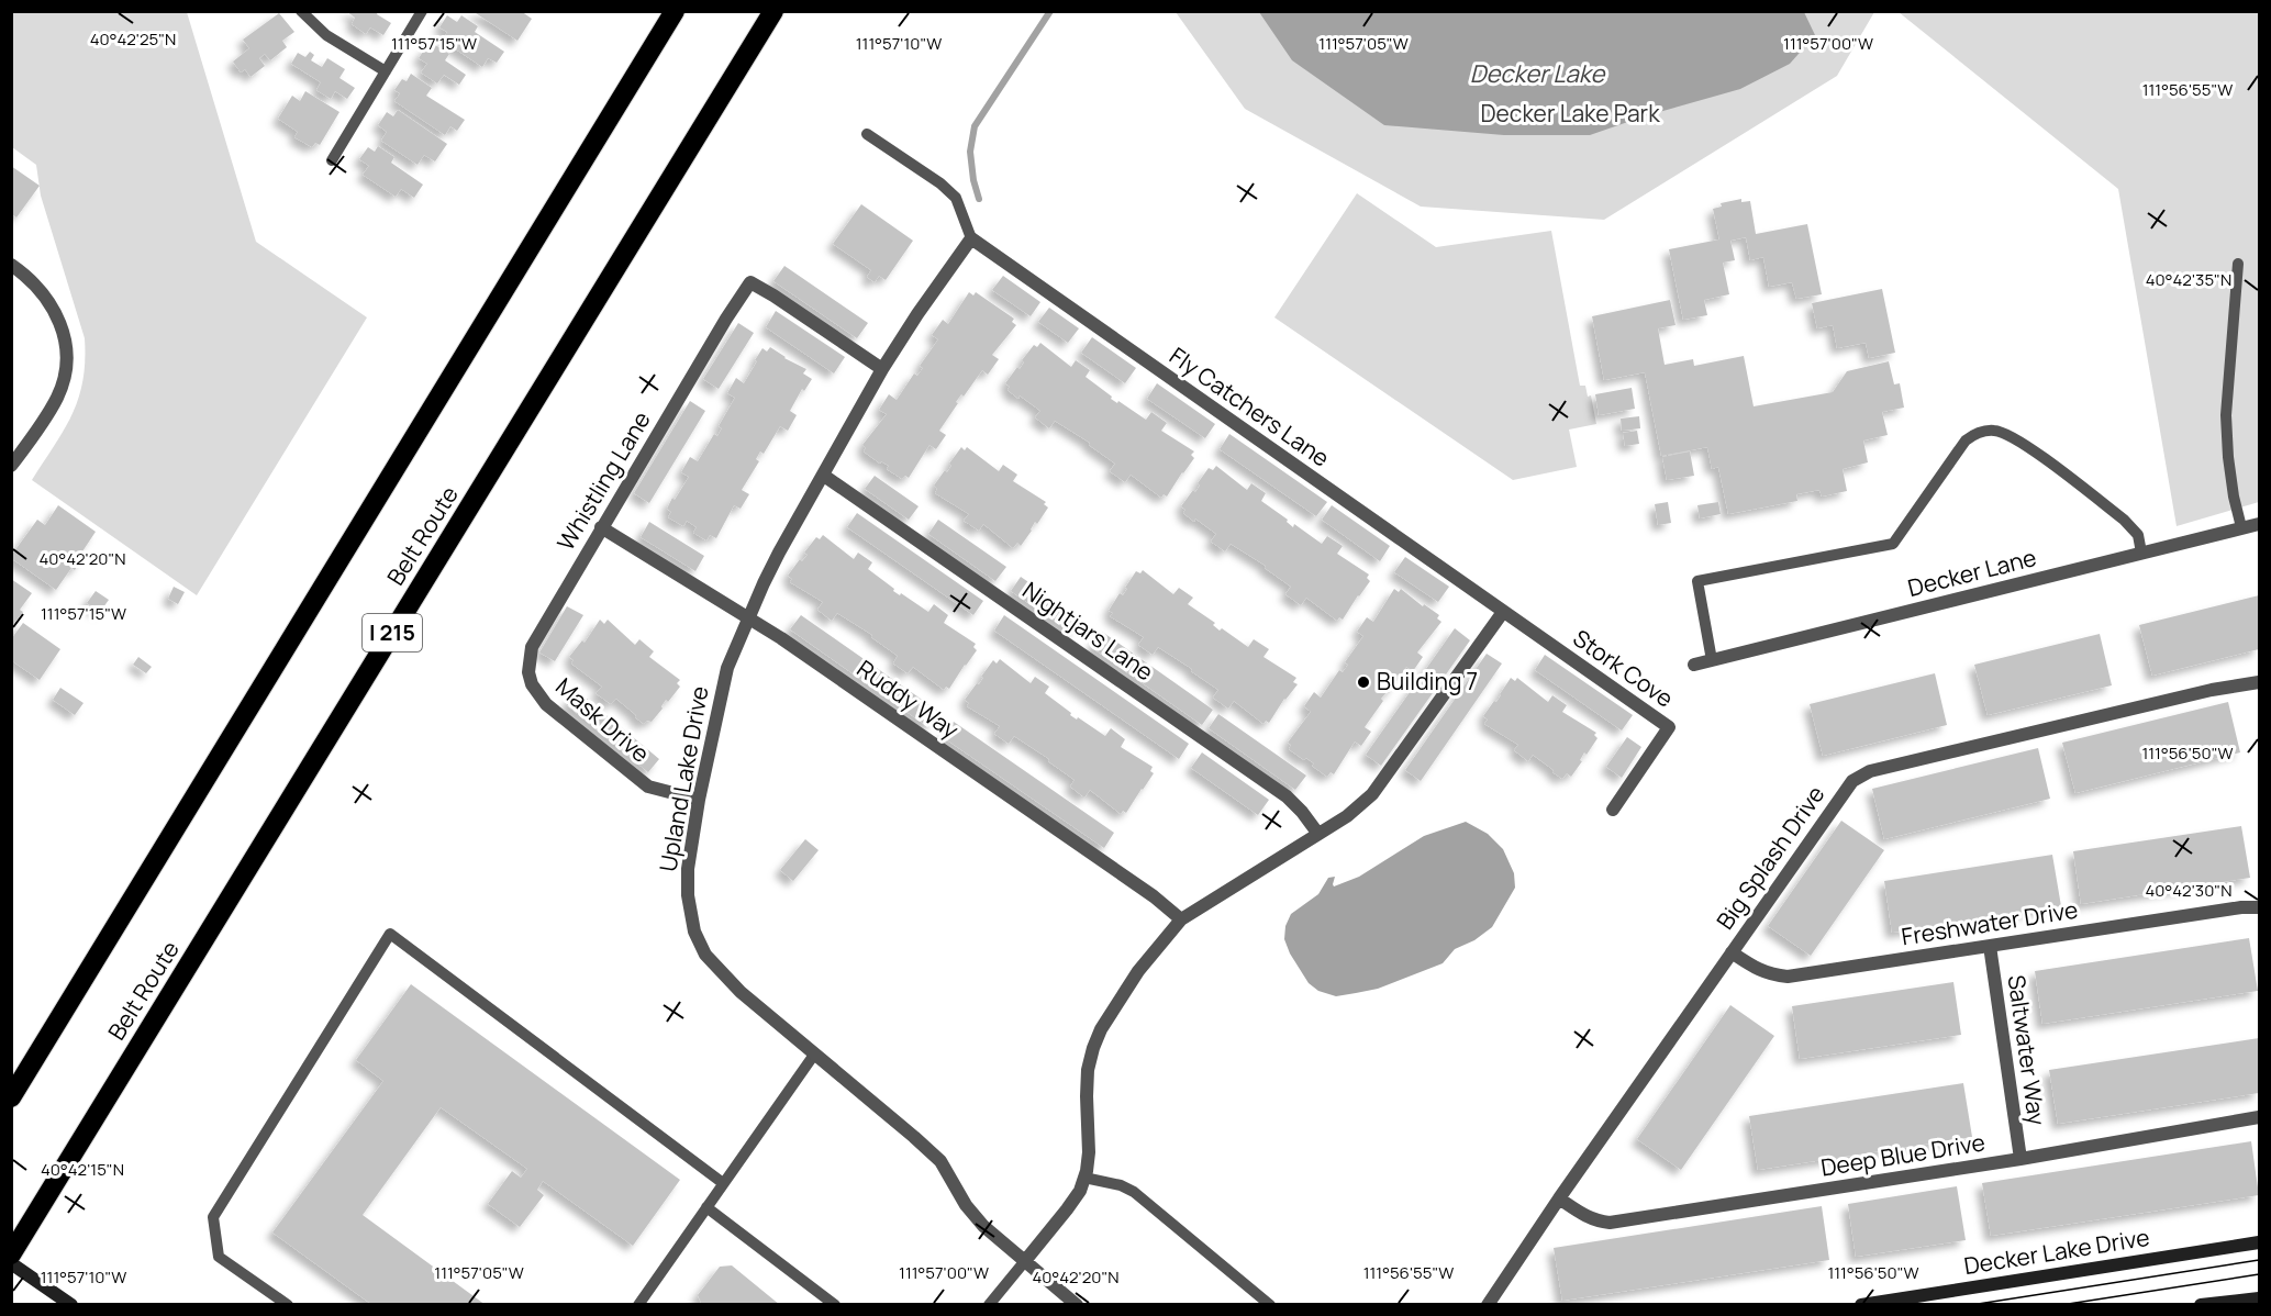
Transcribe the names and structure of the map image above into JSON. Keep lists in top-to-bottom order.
{
  "streets": {
    "highway": ["Belt Route", "I 215"],
    "street": [
      "Fly Catchers Lane",
      "Whistling Lane",
      "Decker Lane",
      "Nightjars Lane",
      "Stork Cove",
      "Ruddy Way",
      "Mask Drive",
      "Upland Lake Drive",
      "Big Splash Drive",
      "Freshwater Drive",
      "Saltwater Way",
      "Deep Blue Drive",
      "Decker Lake Drive"
    ]
  },
  "crossings": [
    ["Fly Catchers Lane", "Stork Cove"],
    ["Fly Catchers Lane", "Upland Lake Drive"],
    ["Whistling Lane", "Ruddy Way"],
    ["Whistling Lane", "Mask Drive"],
    ["Whistling Lane", "Upland Lake Drive"],
    ["Nightjars Lane", "Upland Lake Drive"],
    ["Ruddy Way", "Upland Lake Drive"],
    ["Mask Drive", "Upland Lake Drive"],
    ["Big Splash Drive", "Freshwater Drive"],
    ["Big Splash Drive", "Deep Blue Drive"],
    ["Freshwater Drive", "Saltwater Way"],
    ["Saltwater Way", "Deep Blue Drive"]
  ],
  "water": ["Decker Lake"],
  "parks": ["Decker Lake Park"],
  "places": ["Building 7"],
  "coordinates": [
    "40°42'25\"N",
    "111°57'15\"W",
    "111°57'10\"W",
    "111°57'05\"W",
    "111°57'00\"W",
    "111°56'55\"W",
    "40°42'35\"N",
    "40°42'20\"N",
    "111°56'50\"W",
    "40°42'30\"N",
    "40°42'15\"N"
  ]
}
